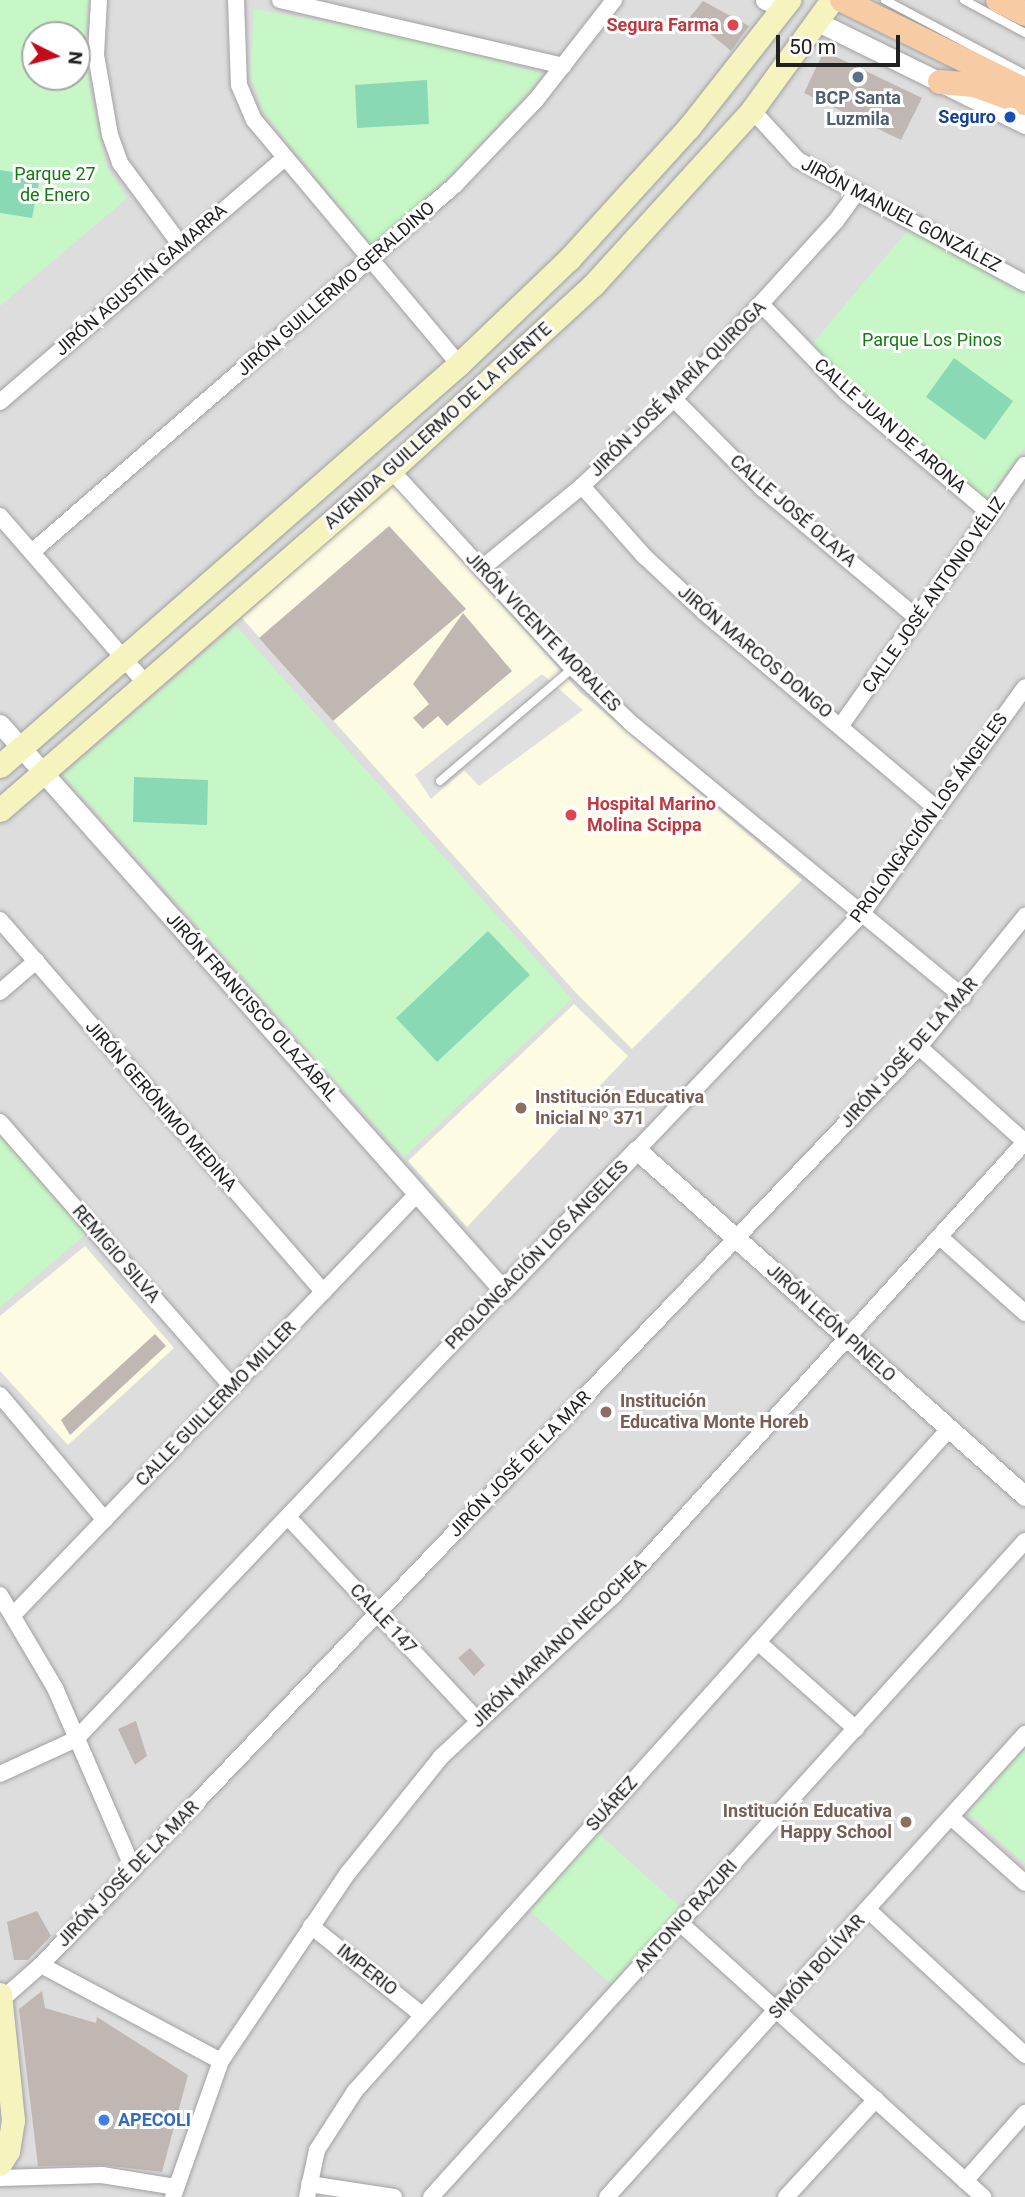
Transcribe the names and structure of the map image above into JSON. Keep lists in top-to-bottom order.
{
  "streets": {
    "main road": ["AVENIDA GUILLERMO DE LA FUENTE"],
    "street": [
      "JIRÓN MANUEL GONZÁLEZ",
      "JIRÓN AGUSTÍN GAMARRA",
      "JIRÓN GUILLERMO GERALDINO",
      "JIRÓN JOSÉ MARÍA QUIROGA",
      "CALLE JUAN DE ARONA",
      "CALLE JOSÉ OLAYA",
      "CALLE JOSÉ ANTONIO VÉLIZ",
      "JIRÓN VICENTE MORALES",
      "JIRÓN MARCOS DONGO",
      "PROLONGACIÓN LOS ÁNGELES",
      "JIRÓN FRANCISCO OLAZÁBAL",
      "JIRÓN JOSÉ DE LA MAR",
      "JIRÓN GERÓNIMO MEDINA",
      "REMIGIO SILVA",
      "JIRÓN LEÓN PINELO",
      "CALLE GUILLERMO MILLER",
      "CALLE 147",
      "JIRÓN MARIANO NECOCHEA",
      "SUÁREZ",
      "ANTONIO RAZURI",
      "SIMÓN BOLÍVAR",
      "IMPERIO"
    ]
  },
  "crossings": [
    ["JIRÓN MANUEL GONZÁLEZ", "JIRÓN JOSÉ MARÍA QUIROGA"],
    ["JIRÓN MANUEL GONZÁLEZ", "AVENIDA GUILLERMO DE LA FUENTE"],
    ["JIRÓN JOSÉ MARÍA QUIROGA", "CALLE JUAN DE ARONA"],
    ["JIRÓN JOSÉ MARÍA QUIROGA", "CALLE JOSÉ OLAYA"],
    ["JIRÓN JOSÉ MARÍA QUIROGA", "JIRÓN VICENTE MORALES"],
    ["JIRÓN JOSÉ MARÍA QUIROGA", "JIRÓN MARCOS DONGO"],
    ["AVENIDA GUILLERMO DE LA FUENTE", "JIRÓN VICENTE MORALES"],
    ["AVENIDA GUILLERMO DE LA FUENTE", "JIRÓN FRANCISCO OLAZÁBAL"],
    ["CALLE JUAN DE ARONA", "CALLE JOSÉ ANTONIO VÉLIZ"],
    ["CALLE JOSÉ OLAYA", "CALLE JOSÉ ANTONIO VÉLIZ"],
    ["CALLE JOSÉ ANTONIO VÉLIZ", "JIRÓN MARCOS DONGO"],
    ["JIRÓN VICENTE MORALES", "PROLONGACIÓN LOS ÁNGELES"],
    ["JIRÓN VICENTE MORALES", "JIRÓN JOSÉ DE LA MAR"],
    ["JIRÓN MARCOS DONGO", "PROLONGACIÓN LOS ÁNGELES"],
    ["PROLONGACIÓN LOS ÁNGELES", "JIRÓN FRANCISCO OLAZÁBAL"],
    ["PROLONGACIÓN LOS ÁNGELES", "JIRÓN LEÓN PINELO"],
    ["PROLONGACIÓN LOS ÁNGELES", "CALLE 147"],
    ["JIRÓN FRANCISCO OLAZÁBAL", "CALLE GUILLERMO MILLER"],
    ["JIRÓN JOSÉ DE LA MAR", "JIRÓN LEÓN PINELO"],
    ["JIRÓN JOSÉ DE LA MAR", "CALLE 147"],
    ["JIRÓN GERÓNIMO MEDINA", "CALLE GUILLERMO MILLER"],
    ["REMIGIO SILVA", "CALLE GUILLERMO MILLER"],
    ["JIRÓN LEÓN PINELO", "JIRÓN MARIANO NECOCHEA"],
    ["JIRÓN LEÓN PINELO", "SUÁREZ"],
    ["CALLE 147", "JIRÓN MARIANO NECOCHEA"],
    ["JIRÓN MARIANO NECOCHEA", "IMPERIO"],
    ["SUÁREZ", "IMPERIO"]
  ],
  "parks": ["Parque 27 de Enero", "Parque Los Pinos"],
  "places": [
    "Segura Farma",
    "BCP Santa Luzmila",
    "Seguro",
    "Hospital Marino Molina Scippa",
    "Institución Educativa Inicial Nº 371",
    "Institución Educativa Monte Horeb",
    "Institución Educativa Happy School",
    "APECOLI"
  ],
  "scale_bar": "50 m",
  "north": "right"
}
